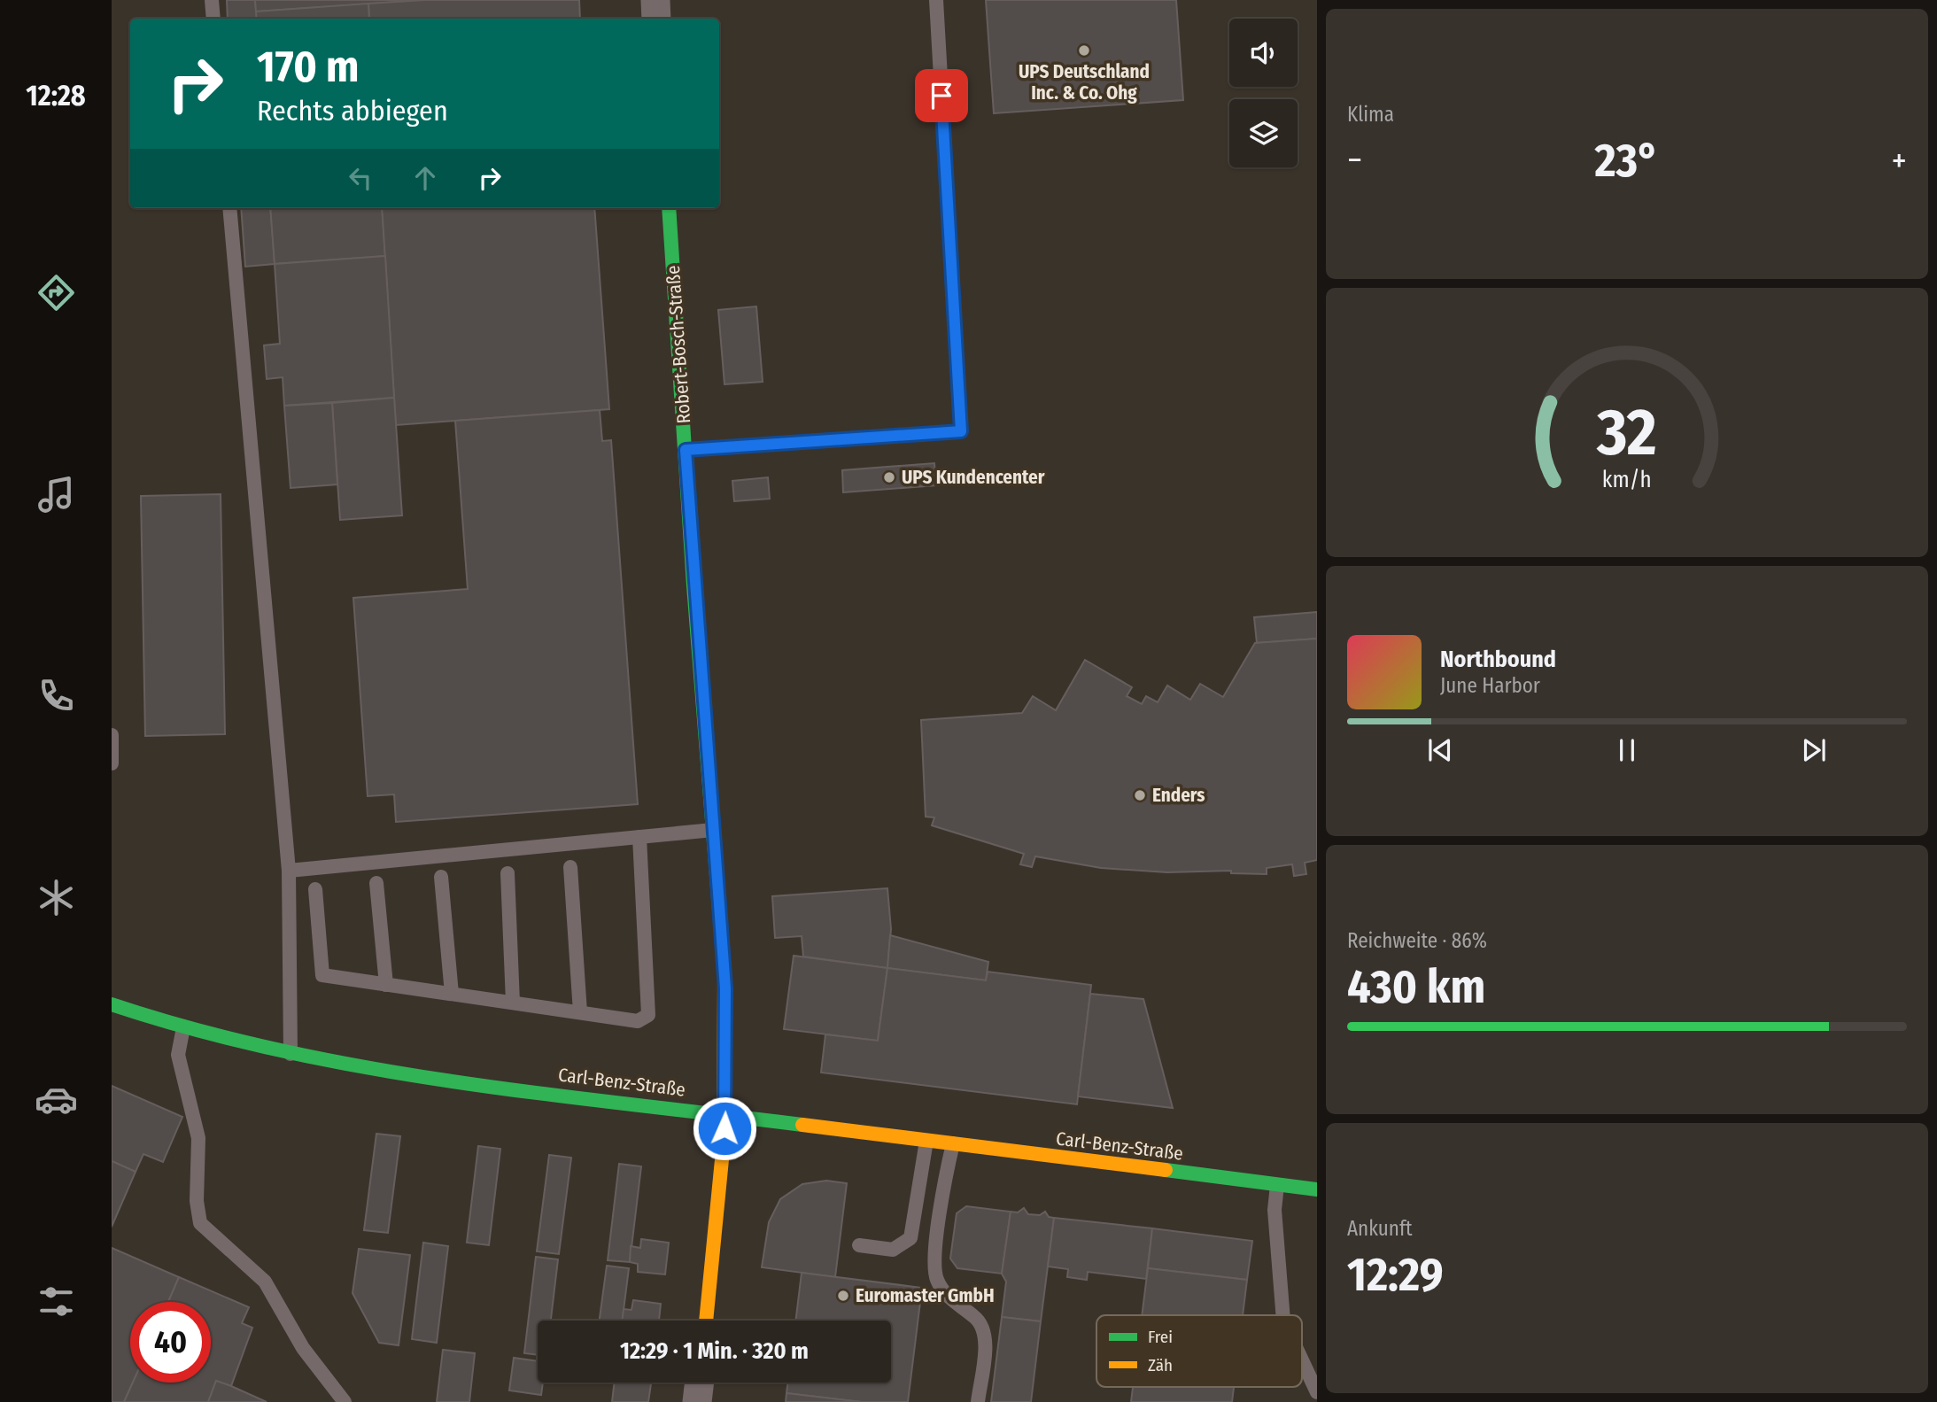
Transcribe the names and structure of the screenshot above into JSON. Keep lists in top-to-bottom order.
{
  "streets": {
    "main road": ["Robert-Bosch-Straße", "Carl-Benz-Straße"]
  },
  "crossings": [
    ["Robert-Bosch-Straße", "Carl-Benz-Straße"]
  ],
  "places": [
    "UPS Deutschland Inc. & Co. Ohg",
    "UPS Kundencenter",
    "Enders",
    "Euromaster GmbH"
  ],
  "legend": ["Frei", "Zäh"],
  "page": {
    "tabs": "12:28",
    "tile": [
      "Klima",
      ["Reichweite · 86%", "430 km"],
      ["Ankunft", "12:29"]
    ],
    "turn": ["170 m", "Rechts abbiegen"],
    "heat": ["−", "23°", "+"],
    "song": ["Northbound", "June Harbor"],
    "limit": "40",
    "trip": "12:29 · 1 Min. · 320 m",
    "gauge": ["32", "km/h"]
  }
}
